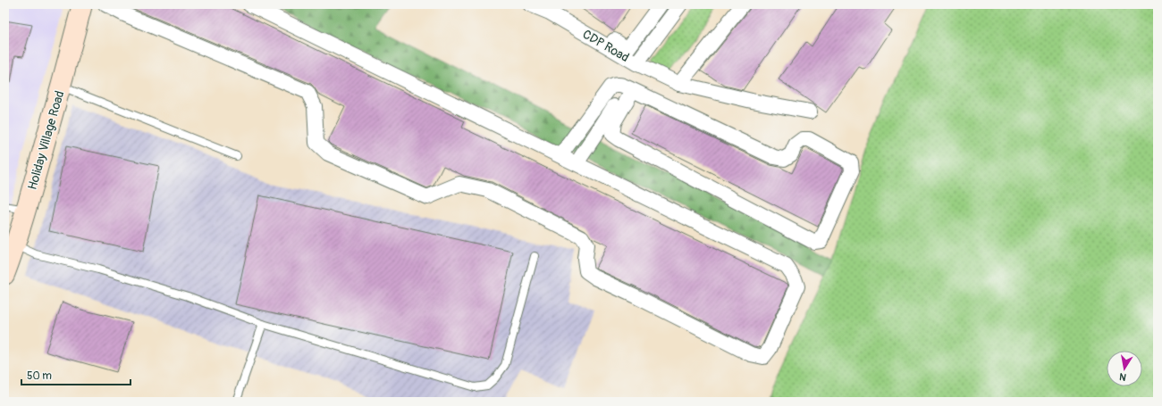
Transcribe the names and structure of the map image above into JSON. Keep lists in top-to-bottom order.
{
  "streets": {
    "street": ["CDP Road", "Holiday Village Road"]
  },
  "scale_bar": "50 m",
  "north": "bottom"
}
